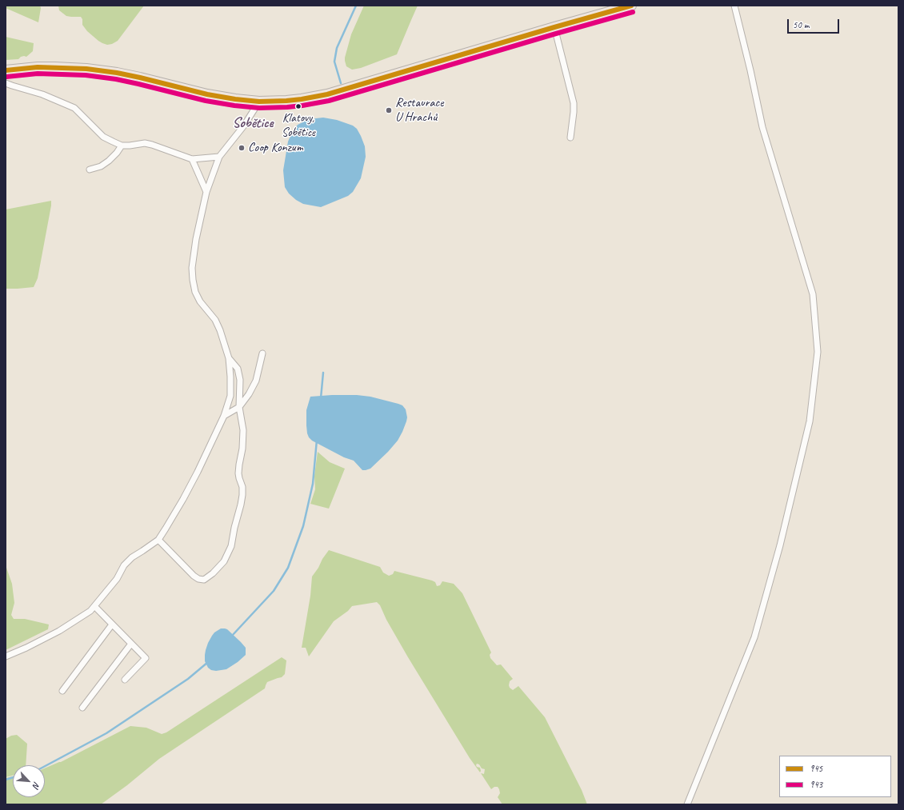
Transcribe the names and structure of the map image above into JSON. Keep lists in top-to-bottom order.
{
  "districts": ["Sobětice"],
  "places": ["Klatovy, Sobětice", "Restaurace U Hrachů", "Coop Konzum"],
  "lines": ["transit line 945", "transit line 943"],
  "legend": ["945", "943"],
  "scale_bar": "50 m",
  "north": "bottom right"
}
